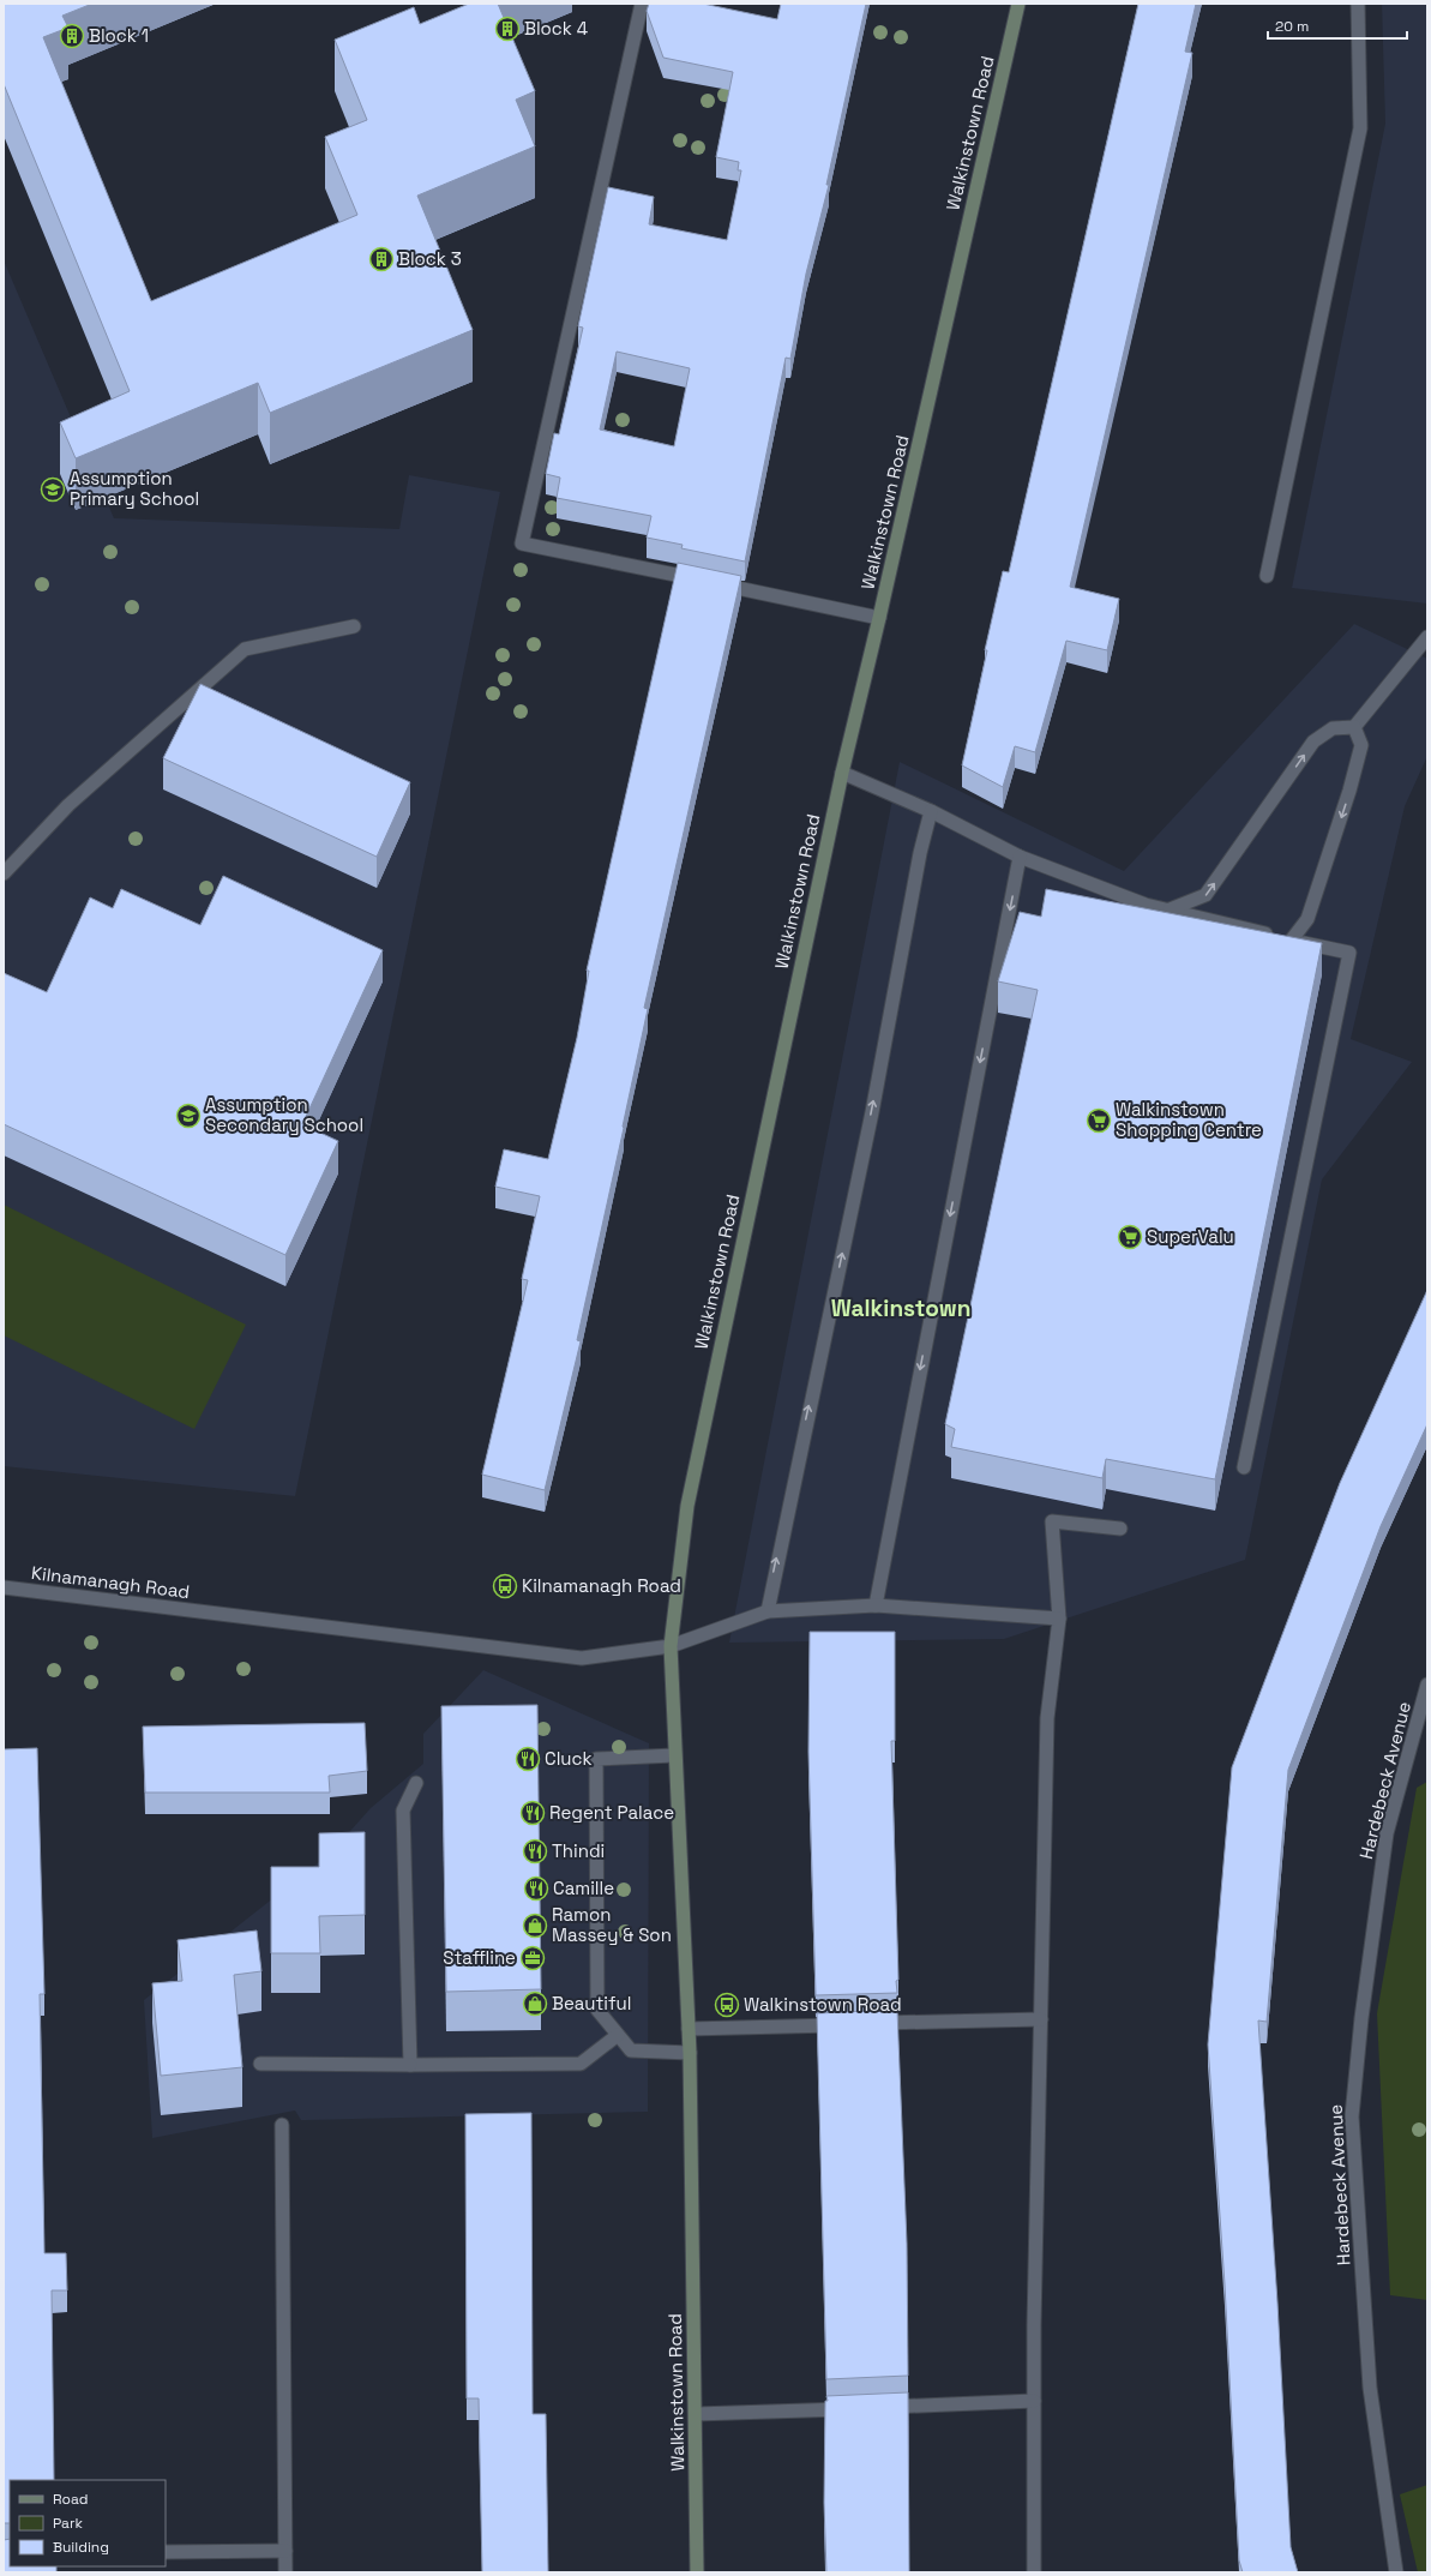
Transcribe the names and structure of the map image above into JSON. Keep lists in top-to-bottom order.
{
  "streets": {
    "main road": ["Walkinstown Road"],
    "street": ["Kilnamanagh Road", "Hardebeck Avenue"]
  },
  "crossings": [
    ["Walkinstown Road", "Kilnamanagh Road"]
  ],
  "districts": ["Walkinstown"],
  "places": {
    "building": ["Block 4", "Block 1", "Block 3"],
    "school or university": ["Assumption Primary School", "Assumption Secondary School"],
    "supermarket": ["Walkinstown Shopping Centre", "SuperValu"],
    "bus stop": ["Kilnamanagh Road", "Walkinstown Road"],
    "restaurant": [
      "Cluck",
      "Regent Palace",
      "Thindi",
      "Camille"
    ],
    "shop": ["Ramon Massey & Son", "Beautiful"],
    "office": ["Staffline"]
  },
  "legend": ["Road", "Park", "Building"],
  "scale_bar": "20 m"
}
